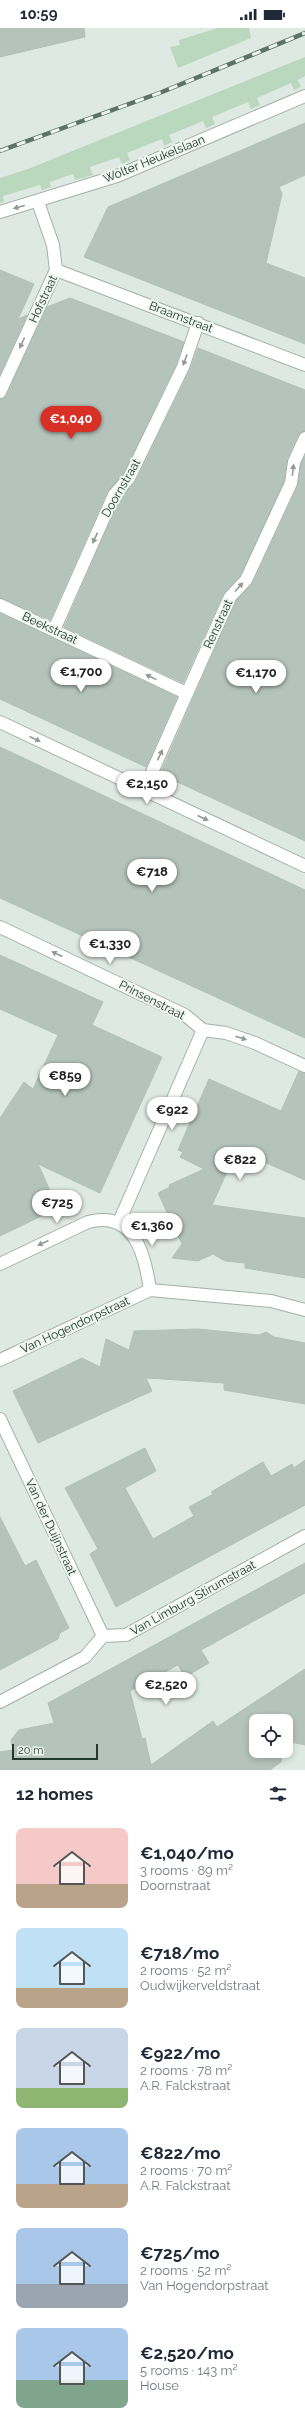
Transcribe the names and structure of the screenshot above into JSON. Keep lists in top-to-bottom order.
{
  "streets": {
    "street": [
      "Wolter Heukelslaan",
      "Hofstraat",
      "Braamstraat",
      "Doornstraat",
      "Renstraat",
      "Beekstraat",
      "Prinsenstraat",
      "Van Hogendorpstraat",
      "Van der Duijnstraat",
      "Van Limburg Stirumstraat"
    ]
  },
  "crossings": [
    ["Wolter Heukelslaan", "Hofstraat"],
    ["Hofstraat", "Braamstraat"],
    ["Braamstraat", "Doornstraat"],
    ["Doornstraat", "Beekstraat"],
    ["Renstraat", "Beekstraat"],
    ["Van der Duijnstraat", "Van Limburg Stirumstraat"]
  ],
  "one_way": [
    "Hofstraat",
    "Doornstraat",
    "Renstraat",
    "Prinsenstraat"
  ],
  "scale_bar": "20 m",
  "page": {
    "status": "10:59",
    "price": [
      "€1,040",
      "€1,700",
      "€1,170",
      "€2,150",
      "€718",
      "€1,330",
      "€859",
      "€922",
      "€822",
      "€725",
      "€1,360",
      "€2,520"
    ],
    "scale": "20 m",
    "heading": "12 homes",
    "list": [
      {
        "name": "€1,040/mo",
        "note": "3 rooms · 89 m² · Doornstraat"
      },
      {
        "name": "€718/mo",
        "note": "2 rooms · 52 m² · Oudwijkerveldstraat"
      },
      {
        "name": "€922/mo",
        "note": "2 rooms · 78 m² · A.R. Falckstraat"
      },
      {
        "name": "€822/mo",
        "note": "2 rooms · 70 m² · A.R. Falckstraat"
      },
      {
        "name": "€725/mo",
        "note": "2 rooms · 52 m² · Van Hogendorpstraat"
      },
      {
        "name": "€2,520/mo",
        "note": "5 rooms · 143 m² · House"
      }
    ]
  }
}
